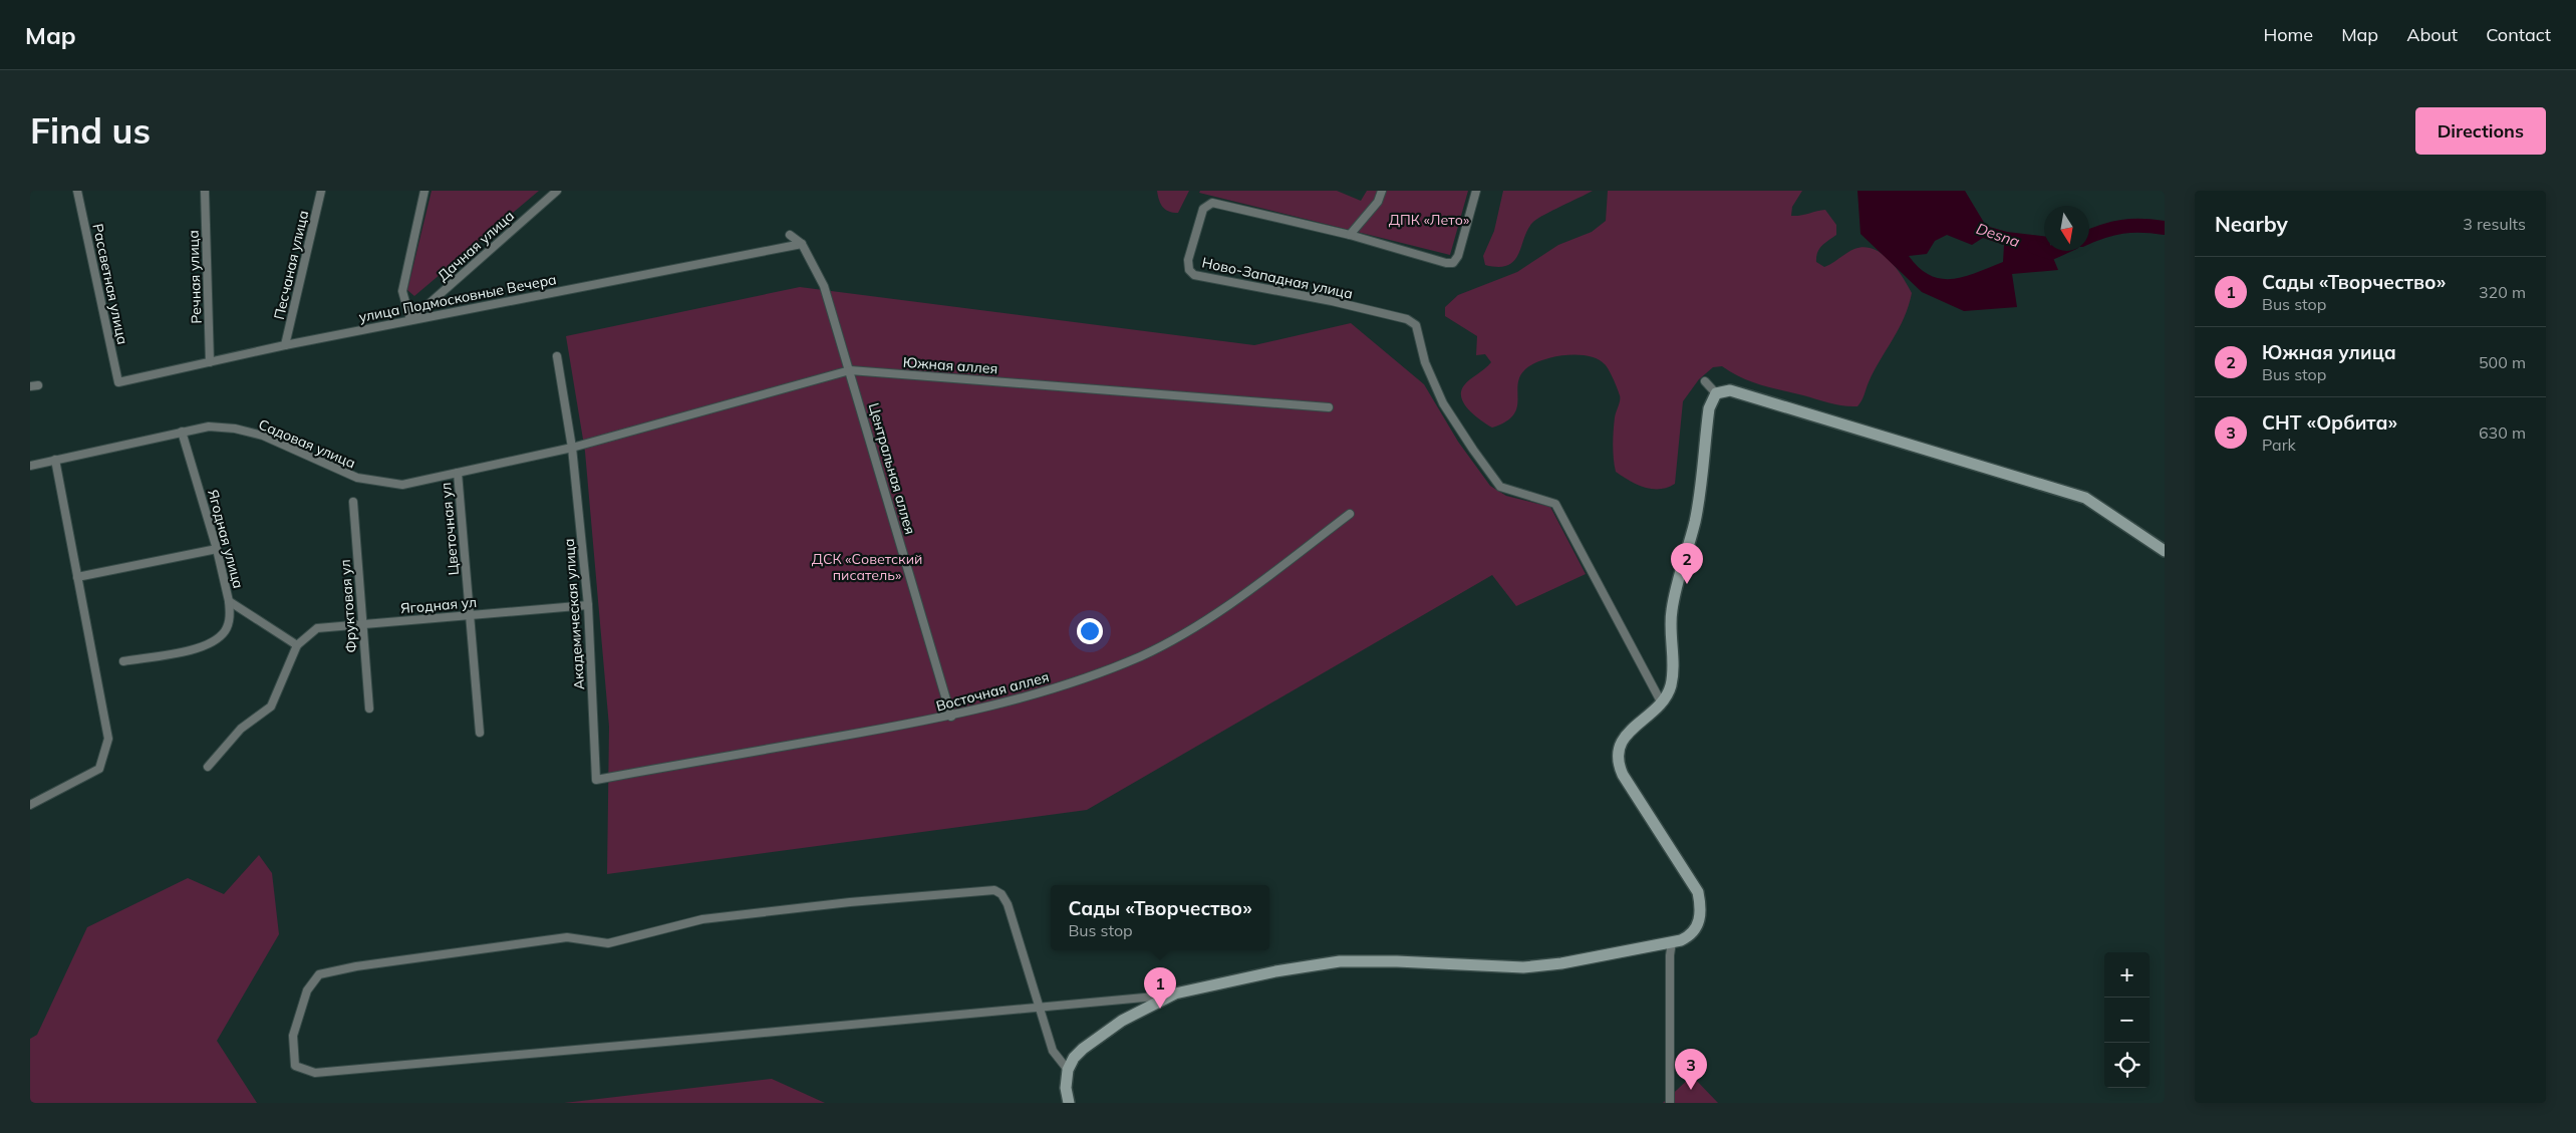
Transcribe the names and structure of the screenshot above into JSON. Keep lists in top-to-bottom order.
{
  "streets": {
    "street": [
      "Дачная улица",
      "Песчаная улица",
      "Речная улица",
      "Ново-Западная улица",
      "Рассветная улица",
      "улица Подмосковные Вечера",
      "Южная аллея",
      "Садовая улица",
      "Центральная аллея",
      "Цветочная ул",
      "Ягодная улица",
      "Ягодная ул",
      "Фруктовая ул",
      "Академическая улица",
      "Восточная аллея"
    ]
  },
  "crossings": [
    ["Дачная улица", "улица Подмосковные Вечера"],
    ["Песчаная улица", "улица Подмосковные Вечера"],
    ["Речная улица", "улица Подмосковные Вечера"],
    ["Рассветная улица", "улица Подмосковные Вечера"],
    ["улица Подмосковные Вечера", "Центральная аллея"],
    ["Южная аллея", "Садовая улица"],
    ["Южная аллея", "Центральная аллея"],
    ["Южная аллея", "Академическая улица"],
    ["Садовая улица", "Цветочная ул"],
    ["Садовая улица", "Ягодная улица"],
    ["Садовая улица", "Академическая улица"],
    ["Центральная аллея", "Восточная аллея"],
    ["Цветочная ул", "Ягодная ул"],
    ["Ягодная улица", "Ягодная ул"],
    ["Ягодная ул", "Фруктовая ул"],
    ["Ягодная ул", "Академическая улица"],
    ["Академическая улица", "Восточная аллея"]
  ],
  "water": ["Desna"],
  "parks": ["ДПК «Лето»", "ДСК «Советский писатель»"],
  "north": "bottom",
  "page": {
    "header": "Map",
    "nav": [
      "Home",
      "Map",
      "About",
      "Contact"
    ],
    "buttons": "Directions",
    "title": "Find us",
    "heading": ["Nearby", "3 results"],
    "list": [
      {
        "mark": "1",
        "name": "Сады «Творчество»",
        "note": "Bus stop",
        "value": "320 m"
      },
      {
        "mark": "2",
        "name": "Южная улица",
        "note": "Bus stop",
        "value": "500 m"
      },
      {
        "mark": "3",
        "name": "СНТ «Орбита»",
        "note": "Park",
        "value": "630 m"
      }
    ],
    "pins": ["2", "1", "3"],
    "popup": ["Сады «Творчество»", "Bus stop"],
    "map_buttons": ["+", "−"]
  }
}
